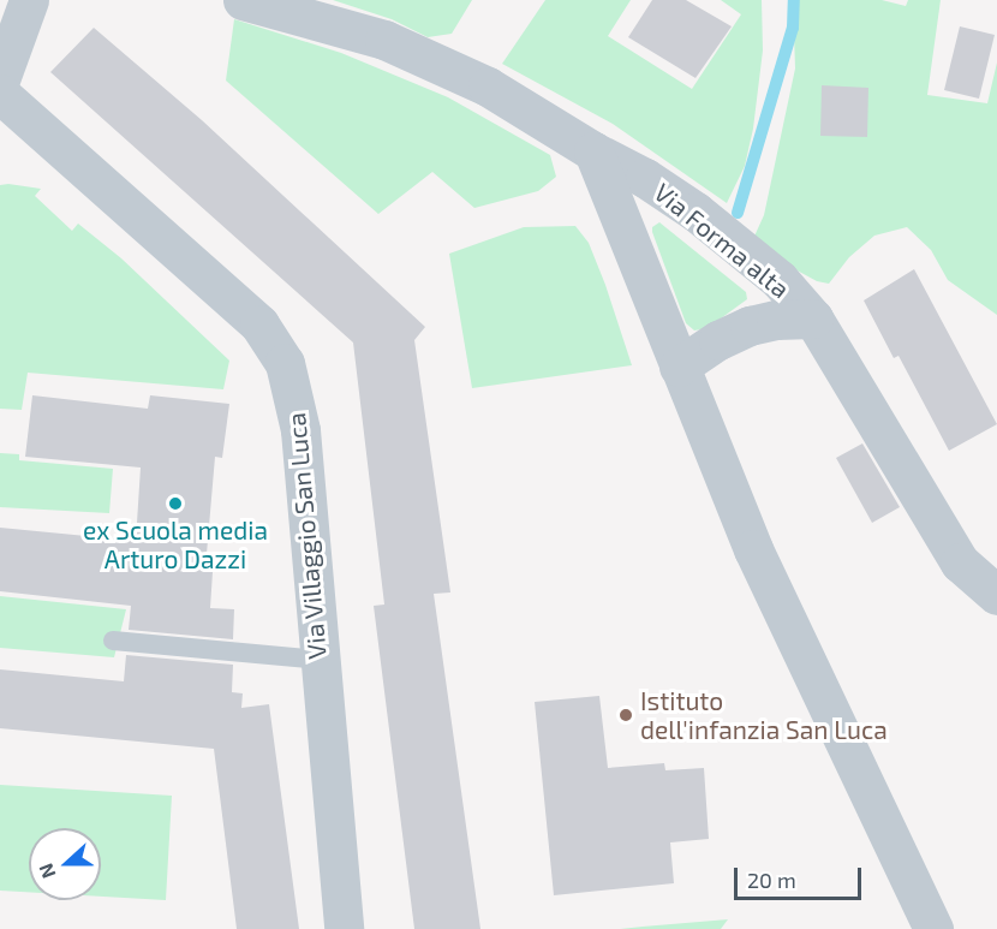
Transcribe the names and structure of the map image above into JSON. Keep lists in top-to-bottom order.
{
  "streets": {
    "street": ["Via Forma alta", "Via Villaggio San Luca"]
  },
  "places": ["ex Scuola media Arturo Dazzi", "Istituto dell'infanzia San Luca"],
  "scale_bar": "20 m",
  "north": "left"
}
